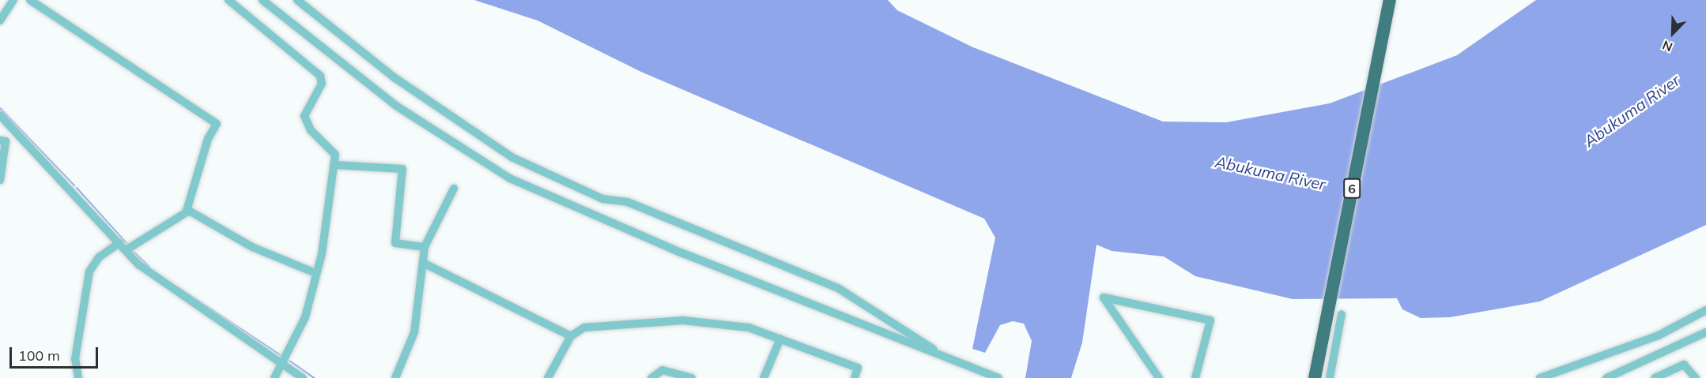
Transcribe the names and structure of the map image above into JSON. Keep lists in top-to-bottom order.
{
  "streets": {
    "highway": ["6"]
  },
  "water": ["Abukuma River"],
  "scale_bar": "100 m",
  "north": "bottom left"
}
